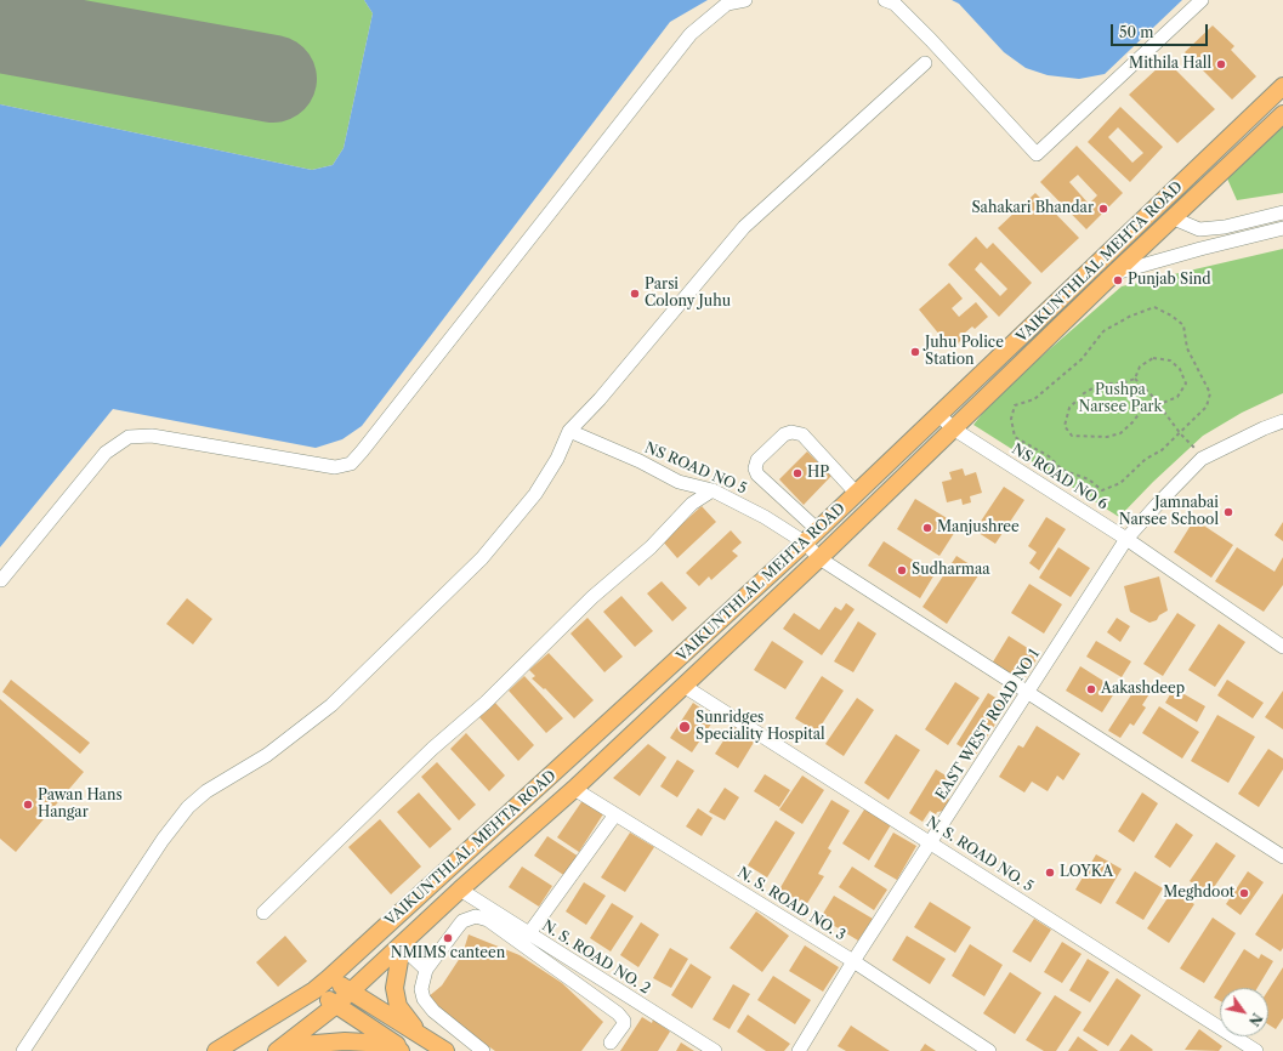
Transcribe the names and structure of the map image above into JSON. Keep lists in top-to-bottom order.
{
  "streets": {
    "main road": ["VAIKUNTHLAL MEHTA ROAD"],
    "street": [
      "NS ROAD NO 5",
      "NS ROAD NO 6",
      "EAST WEST ROAD NO 1",
      "N. S. ROAD NO. 5",
      "N. S. ROAD NO. 3",
      "N. S. ROAD NO. 2"
    ]
  },
  "crossings": [
    ["VAIKUNTHLAL MEHTA ROAD", "NS ROAD NO 5"],
    ["VAIKUNTHLAL MEHTA ROAD", "NS ROAD NO 6"],
    ["VAIKUNTHLAL MEHTA ROAD", "N. S. ROAD NO. 5"],
    ["VAIKUNTHLAL MEHTA ROAD", "N. S. ROAD NO. 3"],
    ["VAIKUNTHLAL MEHTA ROAD", "N. S. ROAD NO. 2"],
    ["NS ROAD NO 6", "EAST WEST ROAD NO 1"],
    ["EAST WEST ROAD NO 1", "N. S. ROAD NO. 5"],
    ["EAST WEST ROAD NO 1", "N. S. ROAD NO. 3"]
  ],
  "parks": ["Pushpa Narsee Park"],
  "places": [
    "Mithila Hall",
    "Sahakari Bhandar",
    "Punjab Sind",
    "Parsi Colony Juhu",
    "Juhu Police Station",
    "HP",
    "Jamnabai Narsee School",
    "Manjushree",
    "Sudharmaa",
    "Aakashdeep",
    "Sunridges Speciality Hospital",
    "Pawan Hans Hangar",
    "LOYKA",
    "Meghdoot",
    "NMIMS canteen"
  ],
  "scale_bar": "50 m",
  "north": "bottom right"
}
